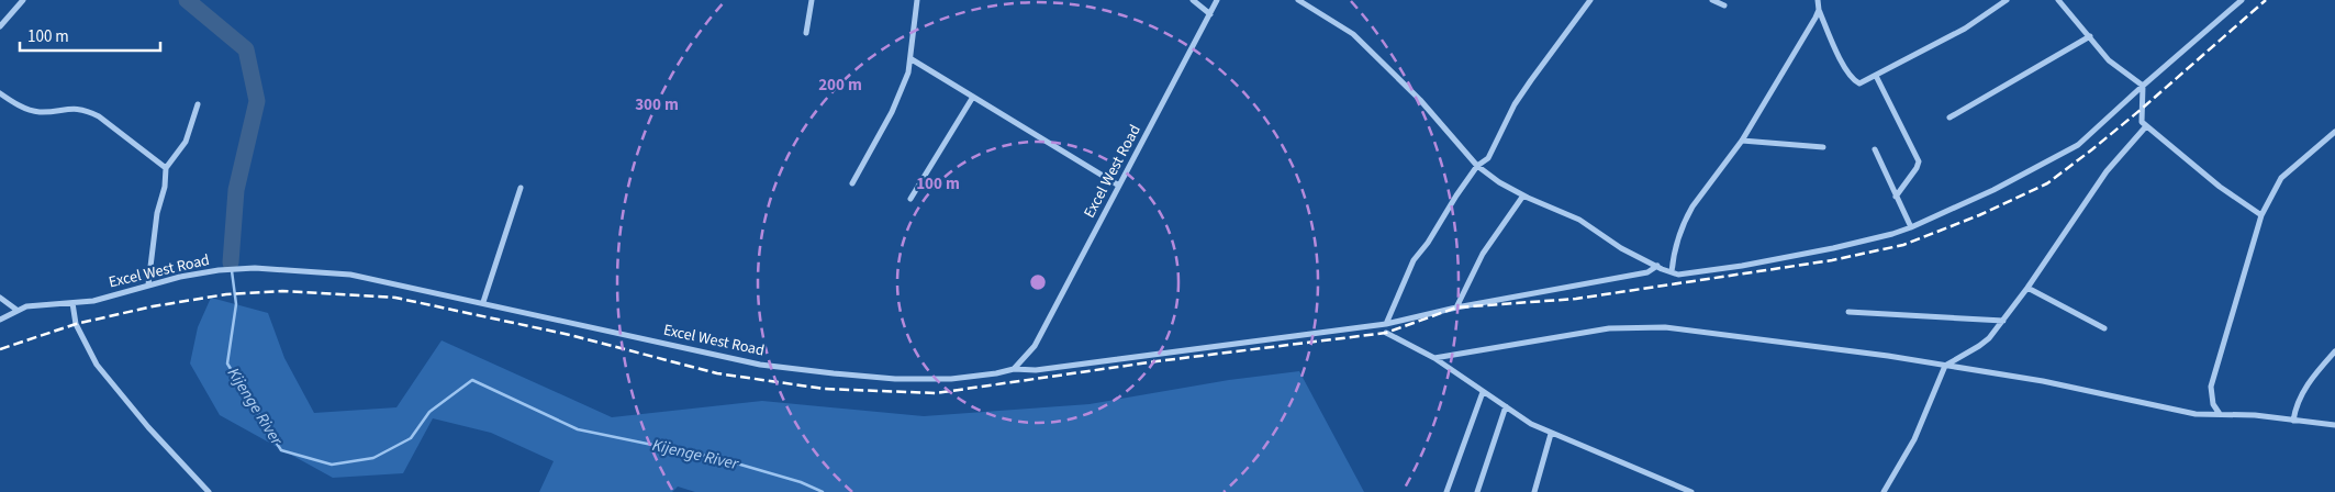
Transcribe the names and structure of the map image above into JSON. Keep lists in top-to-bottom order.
{
  "streets": {
    "street": ["Excel West Road"]
  },
  "water": ["Kijenge River"],
  "scale_bar": "100 m",
  "rings": ["200 m", "300 m", "100 m"]
}
